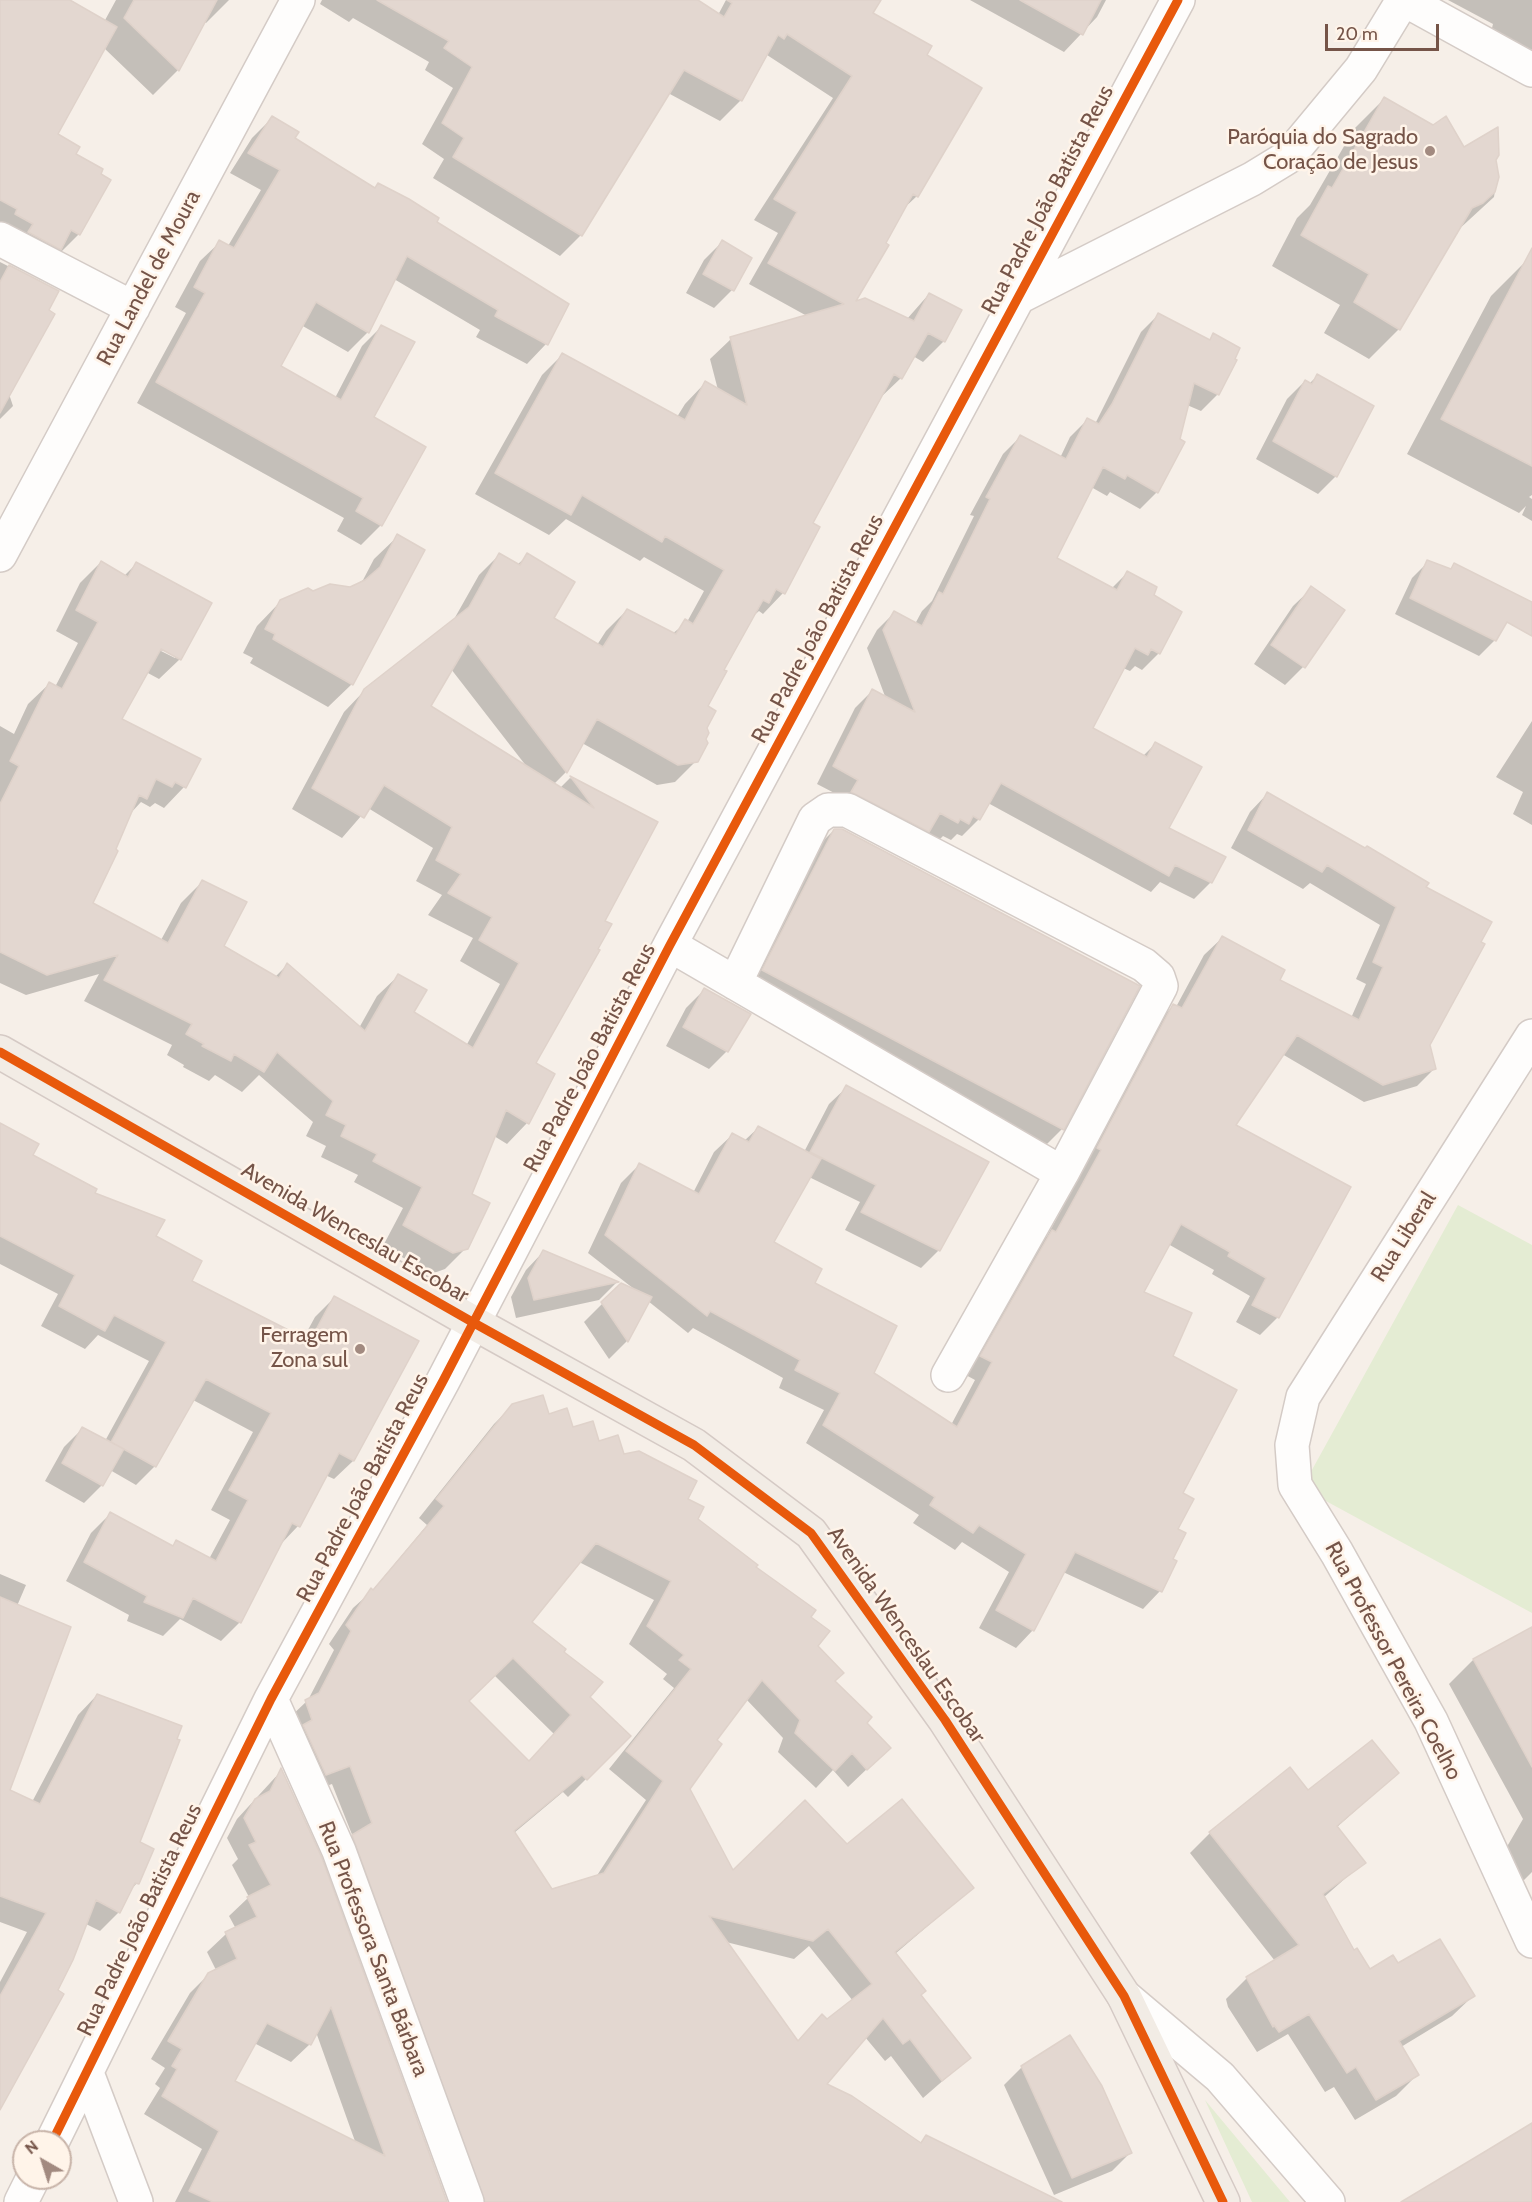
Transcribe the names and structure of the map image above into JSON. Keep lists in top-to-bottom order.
{
  "streets": {
    "main road": ["Avenida Wenceslau Escobar"],
    "street": [
      "Rua Padre João Batista Reus",
      "Rua Landel de Moura",
      "Rua Liberal",
      "Rua Professor Pereira Coelho",
      "Rua Professora Santa Bárbara"
    ]
  },
  "crossings": [
    ["Rua Padre João Batista Reus", "Avenida Wenceslau Escobar"],
    ["Rua Padre João Batista Reus", "Rua Professora Santa Bárbara"],
    ["Rua Liberal", "Rua Professor Pereira Coelho"]
  ],
  "places": ["Paróquia do Sagrado Coração de Jesus", "Ferragem Zona sul"],
  "scale_bar": "20 m",
  "north": "top left"
}
